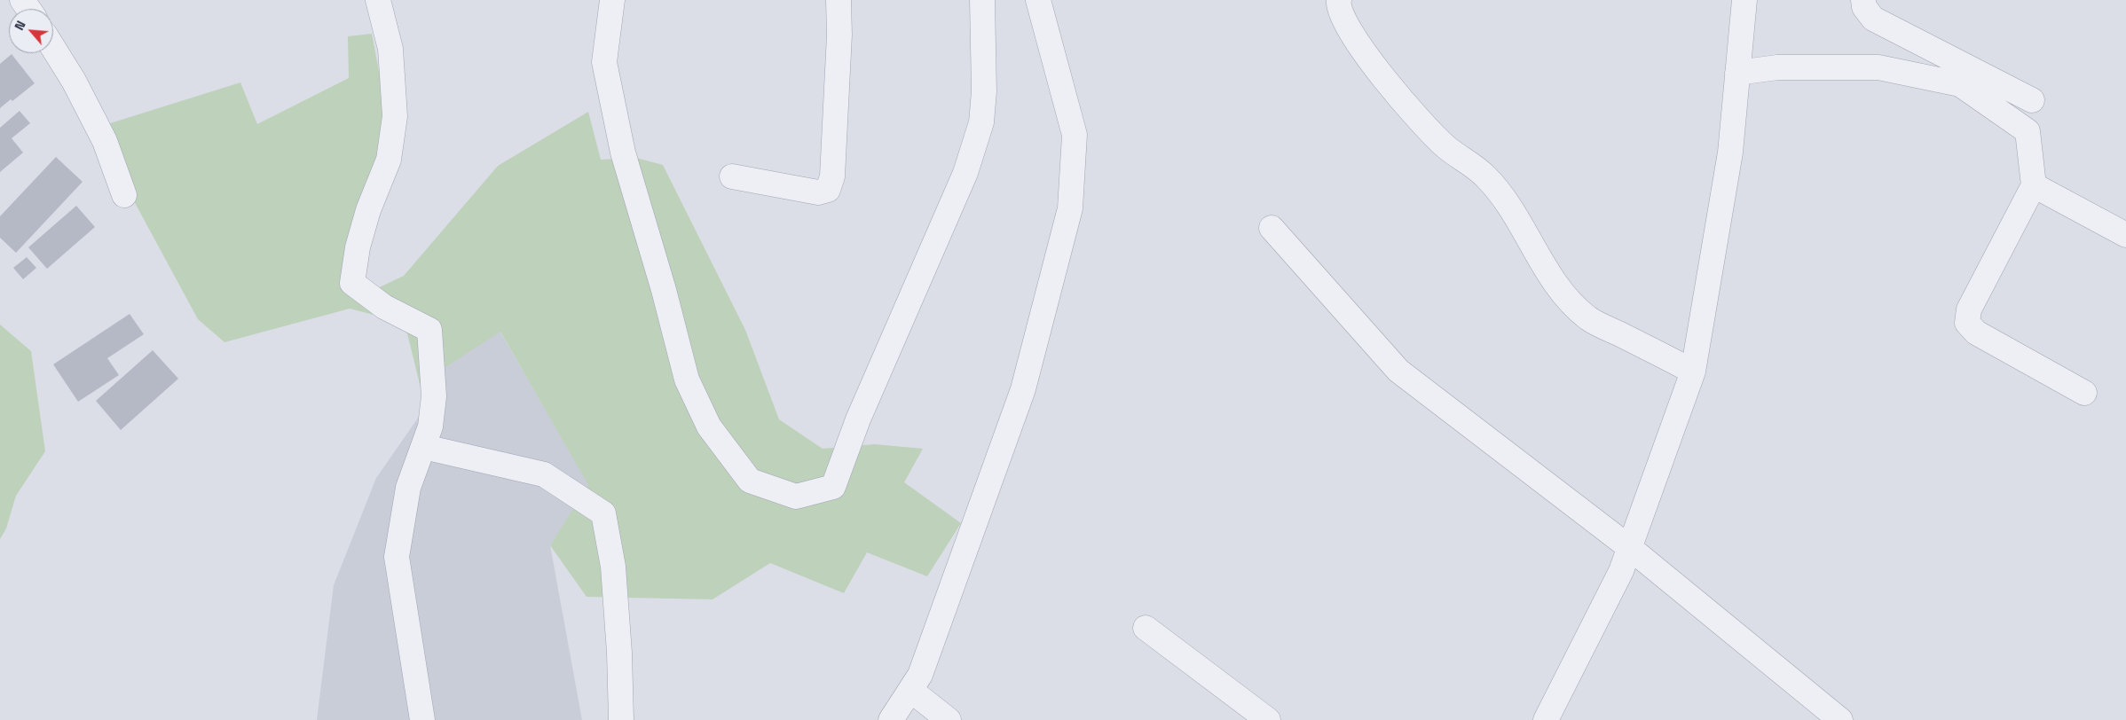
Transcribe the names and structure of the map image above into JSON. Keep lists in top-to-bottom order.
{
  "north": "top left"
}
